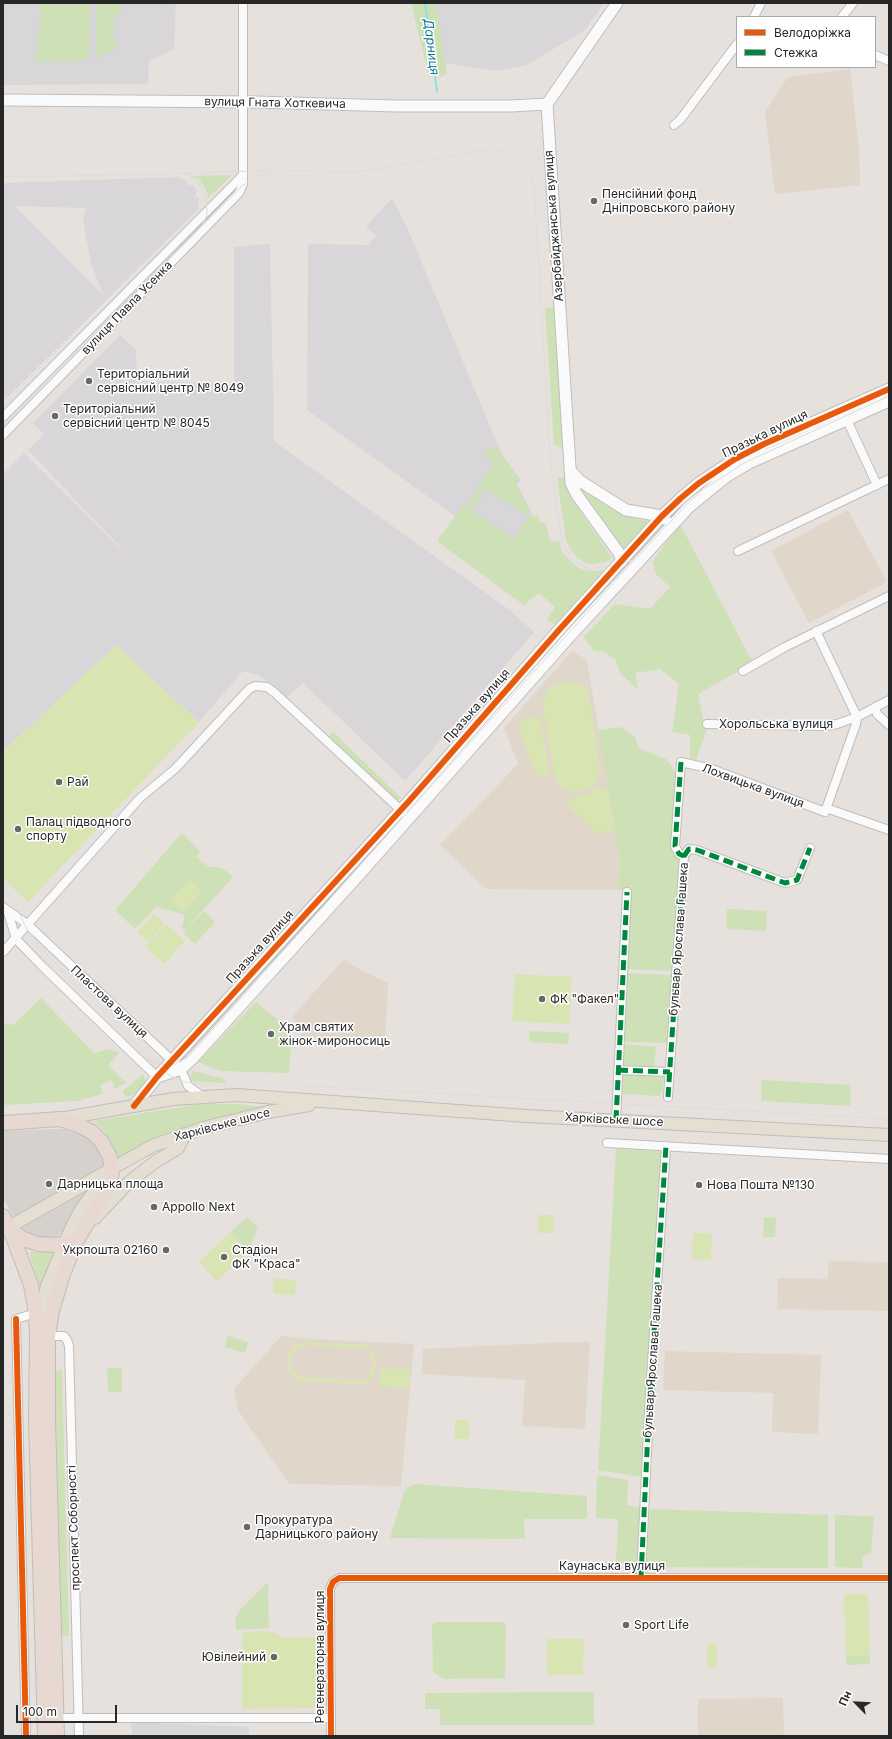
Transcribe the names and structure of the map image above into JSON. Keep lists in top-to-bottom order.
{
  "streets": {
    "highway": ["проспект Соборності"],
    "main road": ["Харківське шосе"],
    "street": [
      "вулиця Гната Хоткевича",
      "Азербайджанська вулиця",
      "вулиця Павла Усенка",
      "Празька вулиця",
      "Хорольська вулиця",
      "Лохвицька вулиця",
      "бульвар Ярослава Гашека",
      "Пластова вулиця",
      "Каунаська вулиця",
      "Регенераторна вулиця"
    ]
  },
  "crossings": [
    ["вулиця Гната Хоткевича", "Азербайджанська вулиця"],
    ["вулиця Гната Хоткевича", "вулиця Павла Усенка"],
    ["Азербайджанська вулиця", "Празька вулиця"],
    ["Празька вулиця", "Пластова вулиця"],
    ["Празька вулиця", "Харківське шосе"],
    ["Лохвицька вулиця", "бульвар Ярослава Гашека"],
    ["бульвар Ярослава Гашека", "Харківське шосе"],
    ["бульвар Ярослава Гашека", "Каунаська вулиця"],
    ["Пластова вулиця", "Харківське шосе"],
    ["Харківське шосе", "проспект Соборності"],
    ["Каунаська вулиця", "Регенераторна вулиця"]
  ],
  "water": ["Дарниця"],
  "places": [
    "Пенсійний фонд Дніпровського району",
    "Територіальний сервісний центр № 8049",
    "Територіальний сервісний центр № 8045",
    "Рай",
    "Палац підводного спорту",
    "ФК \"Факел\"",
    "Храм святих жінок-мироносиць",
    "Дарницька площа",
    "Нова Пошта №130",
    "Appollo Next",
    "Укрпошта 02160",
    "Стадіон ФК \"Краса\"",
    "Прокуратура Дарницького району",
    "Sport Life",
    "Ювілейний"
  ],
  "legend": ["Велодоріжка", "Стежка"],
  "scale_bar": "100 m",
  "north": "top left"
}
